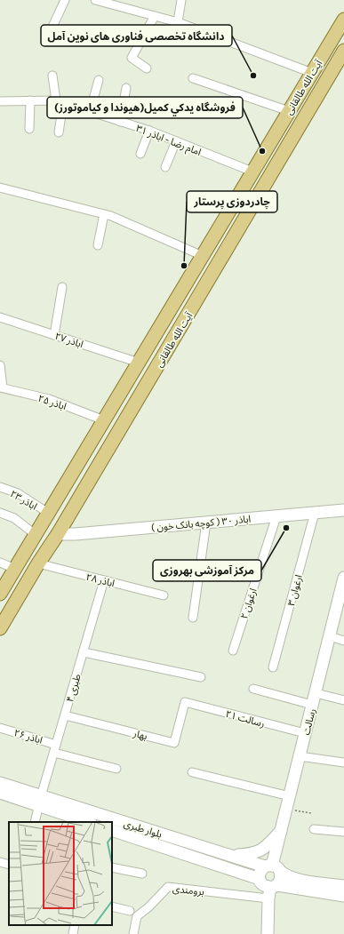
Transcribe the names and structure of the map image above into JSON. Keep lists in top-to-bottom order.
{
  "streets": {
    "main road": [
      "آیت الله طالقانی",
      "اباذر ۳۰ ( کوچه بانک خون )",
      "رسالت",
      "بلوار طبری"
    ],
    "street": [
      "امام رضا - اباذر ۳۱",
      "اباذر ۲۷",
      "اباذر ۲۵",
      "اباذر ۲۳",
      "اباذر ۲۸",
      "ارغوان ۳",
      "ارغوان ۲",
      "طبری ۴",
      "رسالت ۲۱",
      "بهار",
      "اباذر ۲۶",
      "برومندی"
    ]
  },
  "crossings": [
    ["آیت الله طالقانی", "امام رضا - اباذر ۳۱"],
    ["آیت الله طالقانی", "اباذر ۲۷"],
    ["آیت الله طالقانی", "اباذر ۲۵"],
    ["آیت الله طالقانی", "اباذر ۲۳"],
    ["آیت الله طالقانی", "اباذر ۳۰ ( کوچه بانک خون )"],
    ["آیت الله طالقانی", "اباذر ۲۸"],
    ["اباذر ۳۰ ( کوچه بانک خون )", "ارغوان ۳"],
    ["اباذر ۳۰ ( کوچه بانک خون )", "ارغوان ۲"],
    ["اباذر ۲۸", "طبری ۴"],
    ["طبری ۴", "بهار"],
    ["طبری ۴", "اباذر ۲۶"],
    ["طبری ۴", "بلوار طبری"],
    ["رسالت ۲۱", "رسالت"],
    ["رسالت ۲۱", "بهار"],
    ["رسالت", "بلوار طبری"],
    ["رسالت", "برومندی"],
    ["بلوار طبری", "برومندی"]
  ],
  "places": [
    "دانشگاه تخصصی فناوری های نوین آمل",
    "فروشگاه يدكي كميل(هیوندا و کیاموتورز)",
    "چادردوزی پرستار",
    "مرکز آموزشی بهروزی"
  ]
}
